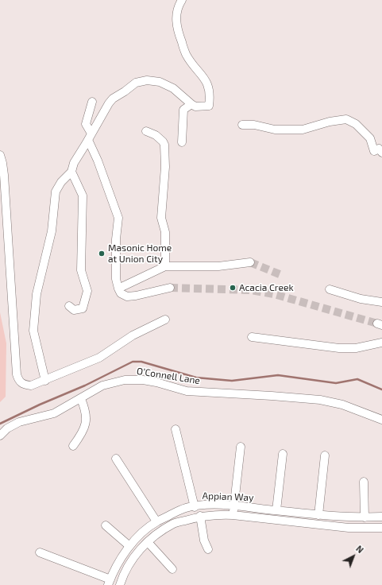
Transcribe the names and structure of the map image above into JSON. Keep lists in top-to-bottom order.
{
  "streets": {
    "street": ["O’Connell Lane", "Appian Way"]
  },
  "places": ["Masonic Home at Union City", "Acacia Creek"],
  "north": "top right"
}
